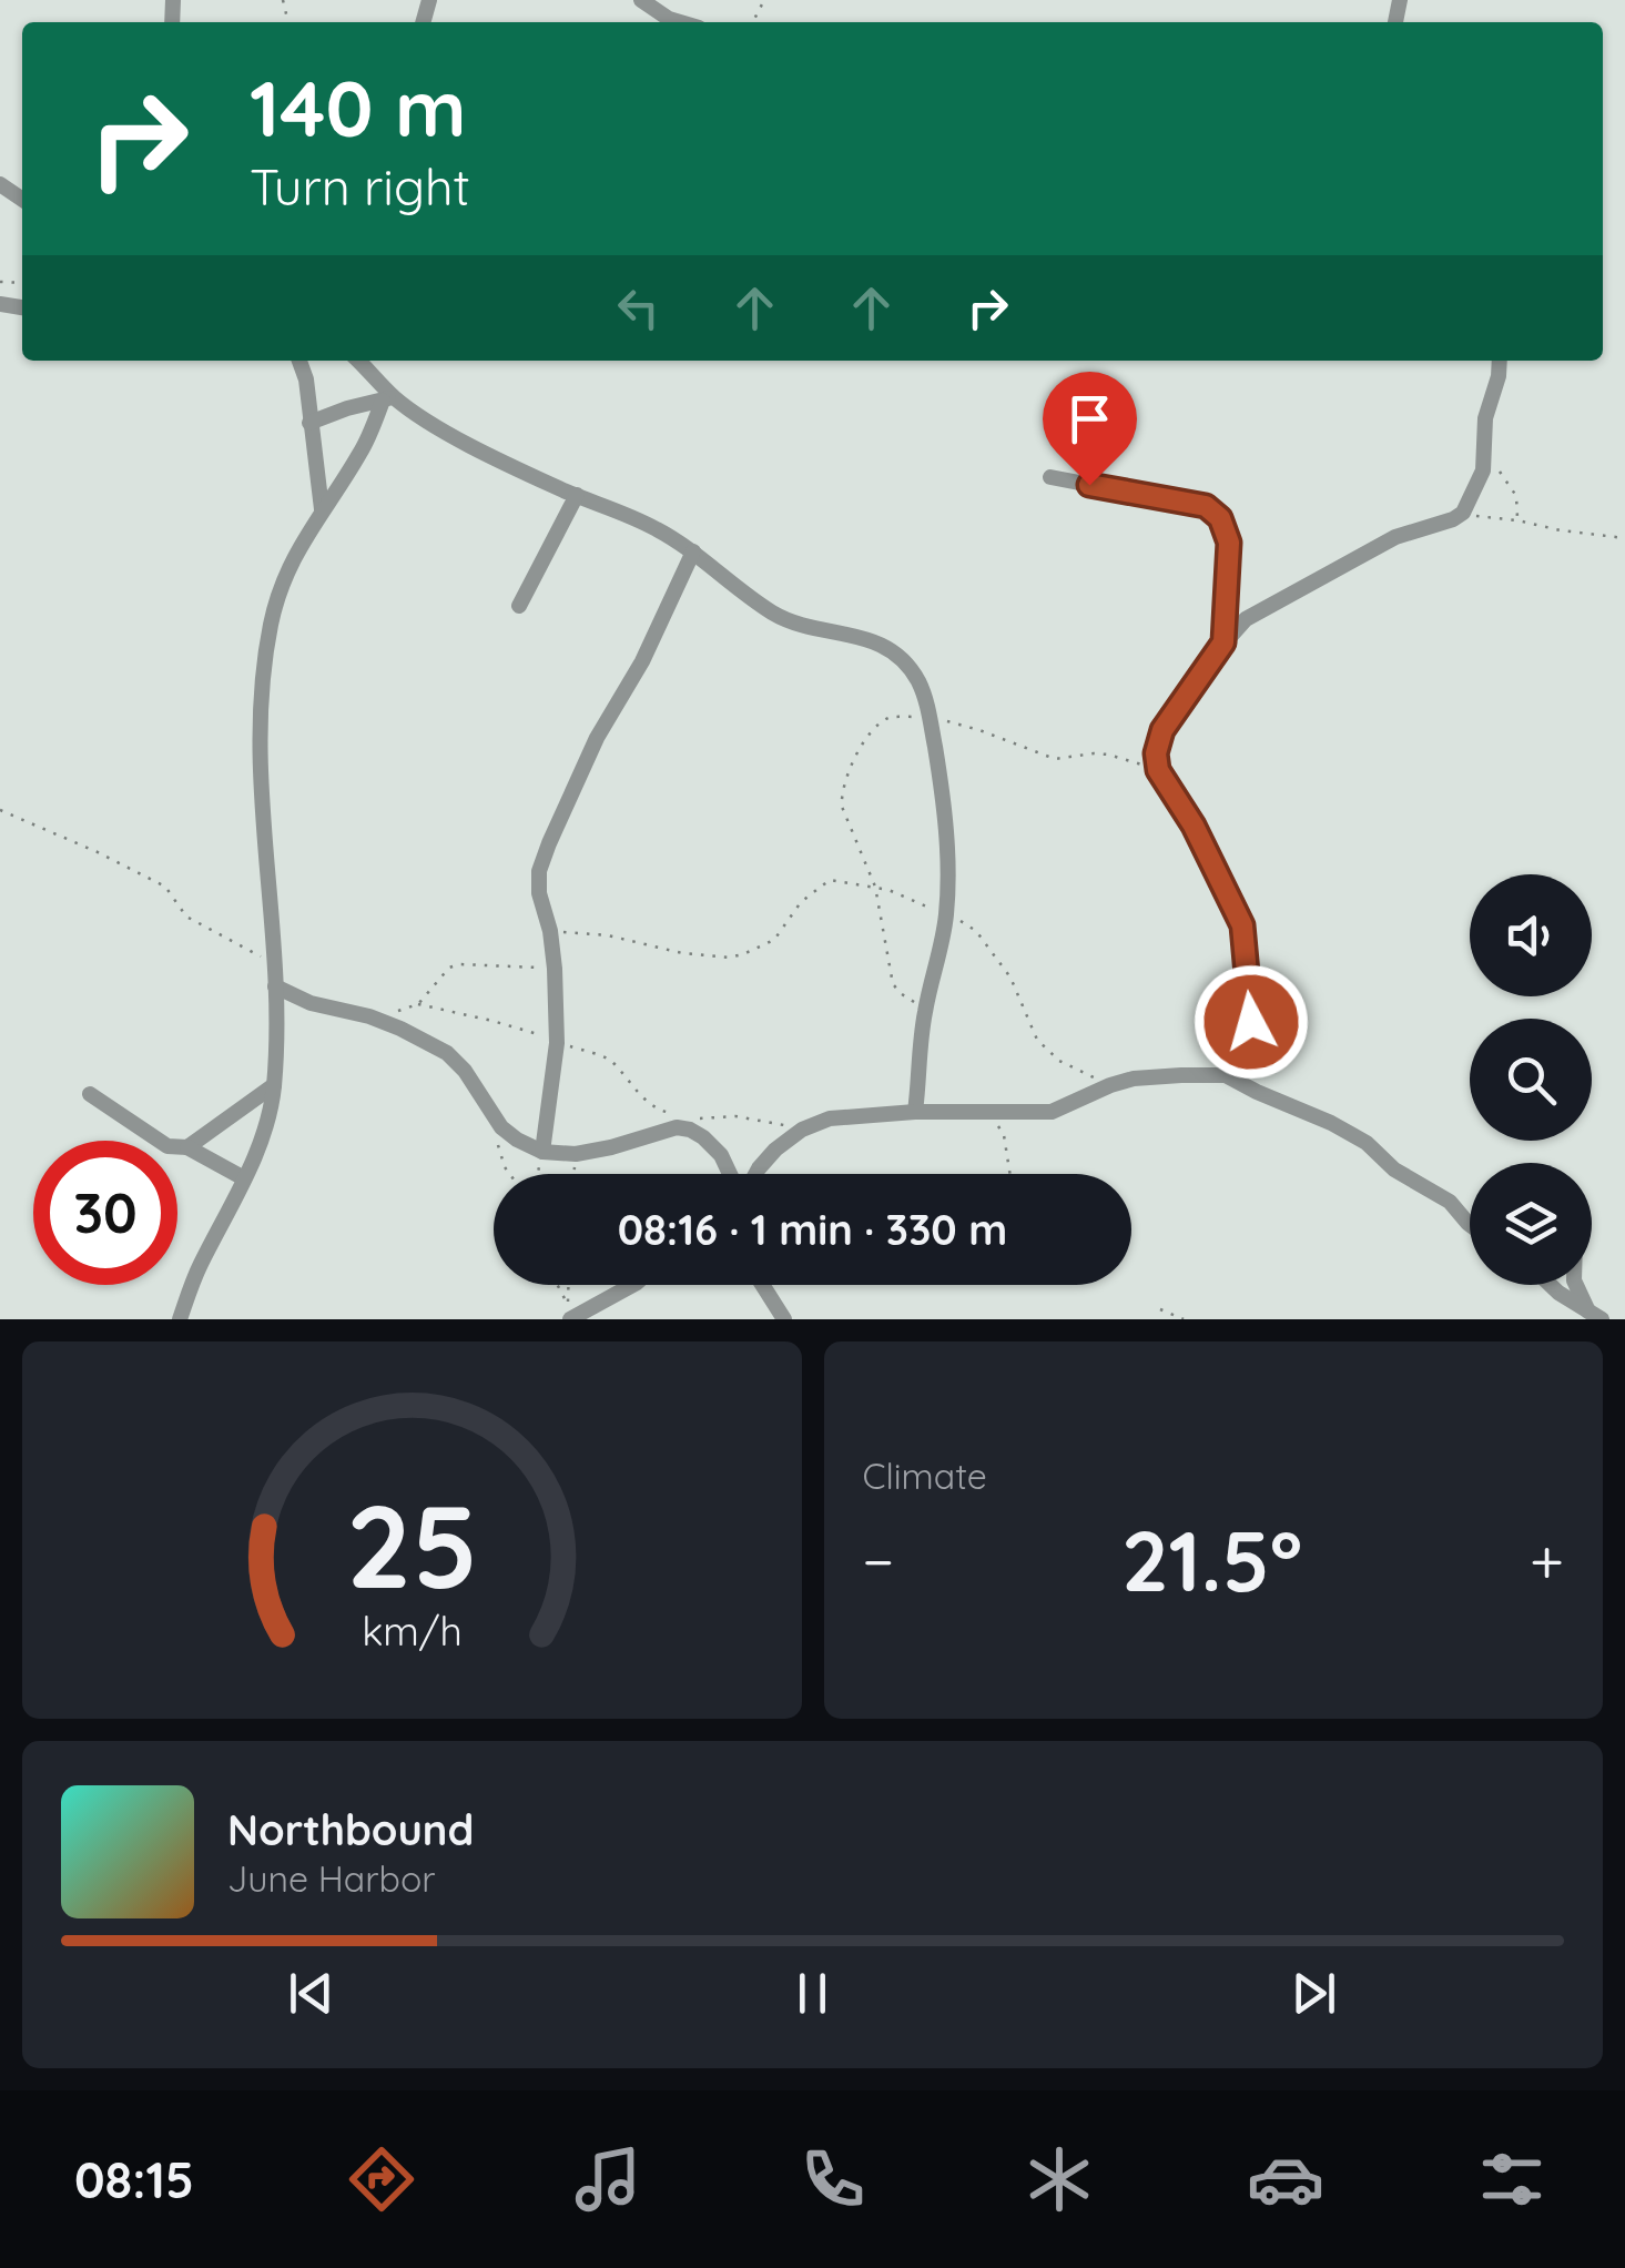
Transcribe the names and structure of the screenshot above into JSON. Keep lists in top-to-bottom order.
{
  "page": {
    "turn": ["140 m", "Turn right"],
    "limit": "30",
    "trip": "08:16 · 1 min · 330 m",
    "tile": "Climate",
    "heat": ["−", "21.5°", "+"],
    "song": ["Northbound", "June Harbor"],
    "tabs": "08:15",
    "gauge": ["25", "km/h"]
  }
}
